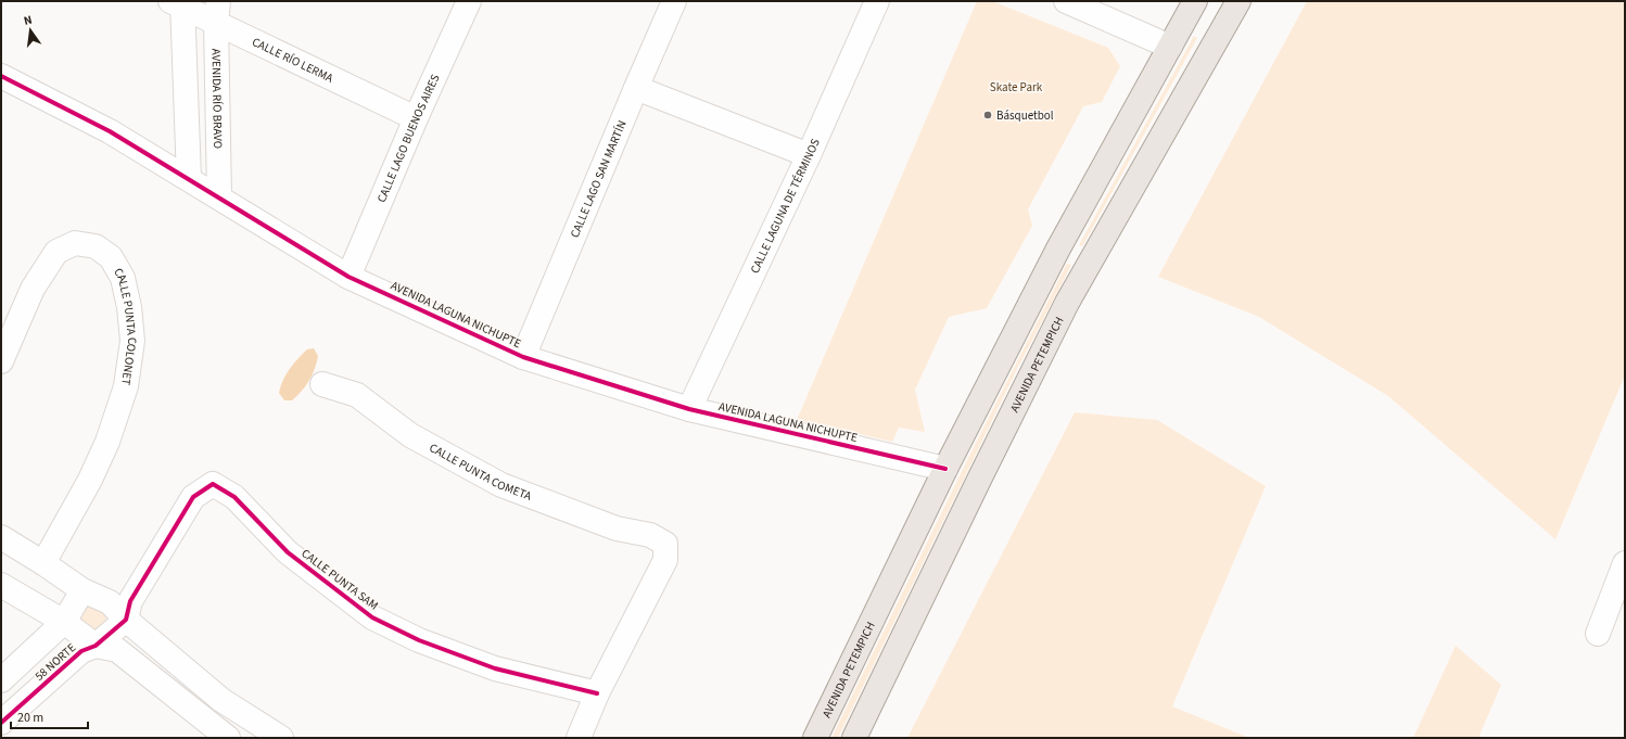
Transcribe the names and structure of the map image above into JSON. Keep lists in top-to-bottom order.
{
  "streets": {
    "main road": ["AVENIDA PETEMPICH"],
    "street": [
      "CALLE RÍO LERMA",
      "AVENIDA RÍO BRAVO",
      "CALLE LAGO BUENOS AIRES",
      "CALLE LAGO SAN MARTÍN",
      "CALLE LAGUNA DE TÉRMINOS",
      "AVENIDA LAGUNA NICHUPTE",
      "CALLE PUNTA COLONET",
      "CALLE PUNTA COMETA",
      "CALLE PUNTA SAM",
      "58 NORTE"
    ]
  },
  "crossings": [
    ["CALLE RÍO LERMA", "AVENIDA RÍO BRAVO"],
    ["CALLE RÍO LERMA", "CALLE LAGO BUENOS AIRES"],
    ["AVENIDA RÍO BRAVO", "AVENIDA LAGUNA NICHUPTE"],
    ["CALLE LAGO BUENOS AIRES", "AVENIDA LAGUNA NICHUPTE"],
    ["CALLE LAGO SAN MARTÍN", "AVENIDA LAGUNA NICHUPTE"],
    ["CALLE LAGUNA DE TÉRMINOS", "AVENIDA LAGUNA NICHUPTE"],
    ["AVENIDA LAGUNA NICHUPTE", "AVENIDA PETEMPICH"],
    ["CALLE PUNTA COMETA", "CALLE PUNTA SAM"],
    ["CALLE PUNTA SAM", "58 NORTE"]
  ],
  "parks": ["Skate Park"],
  "places": ["Básquetbol"],
  "scale_bar": "20 m",
  "north": "top"
}
